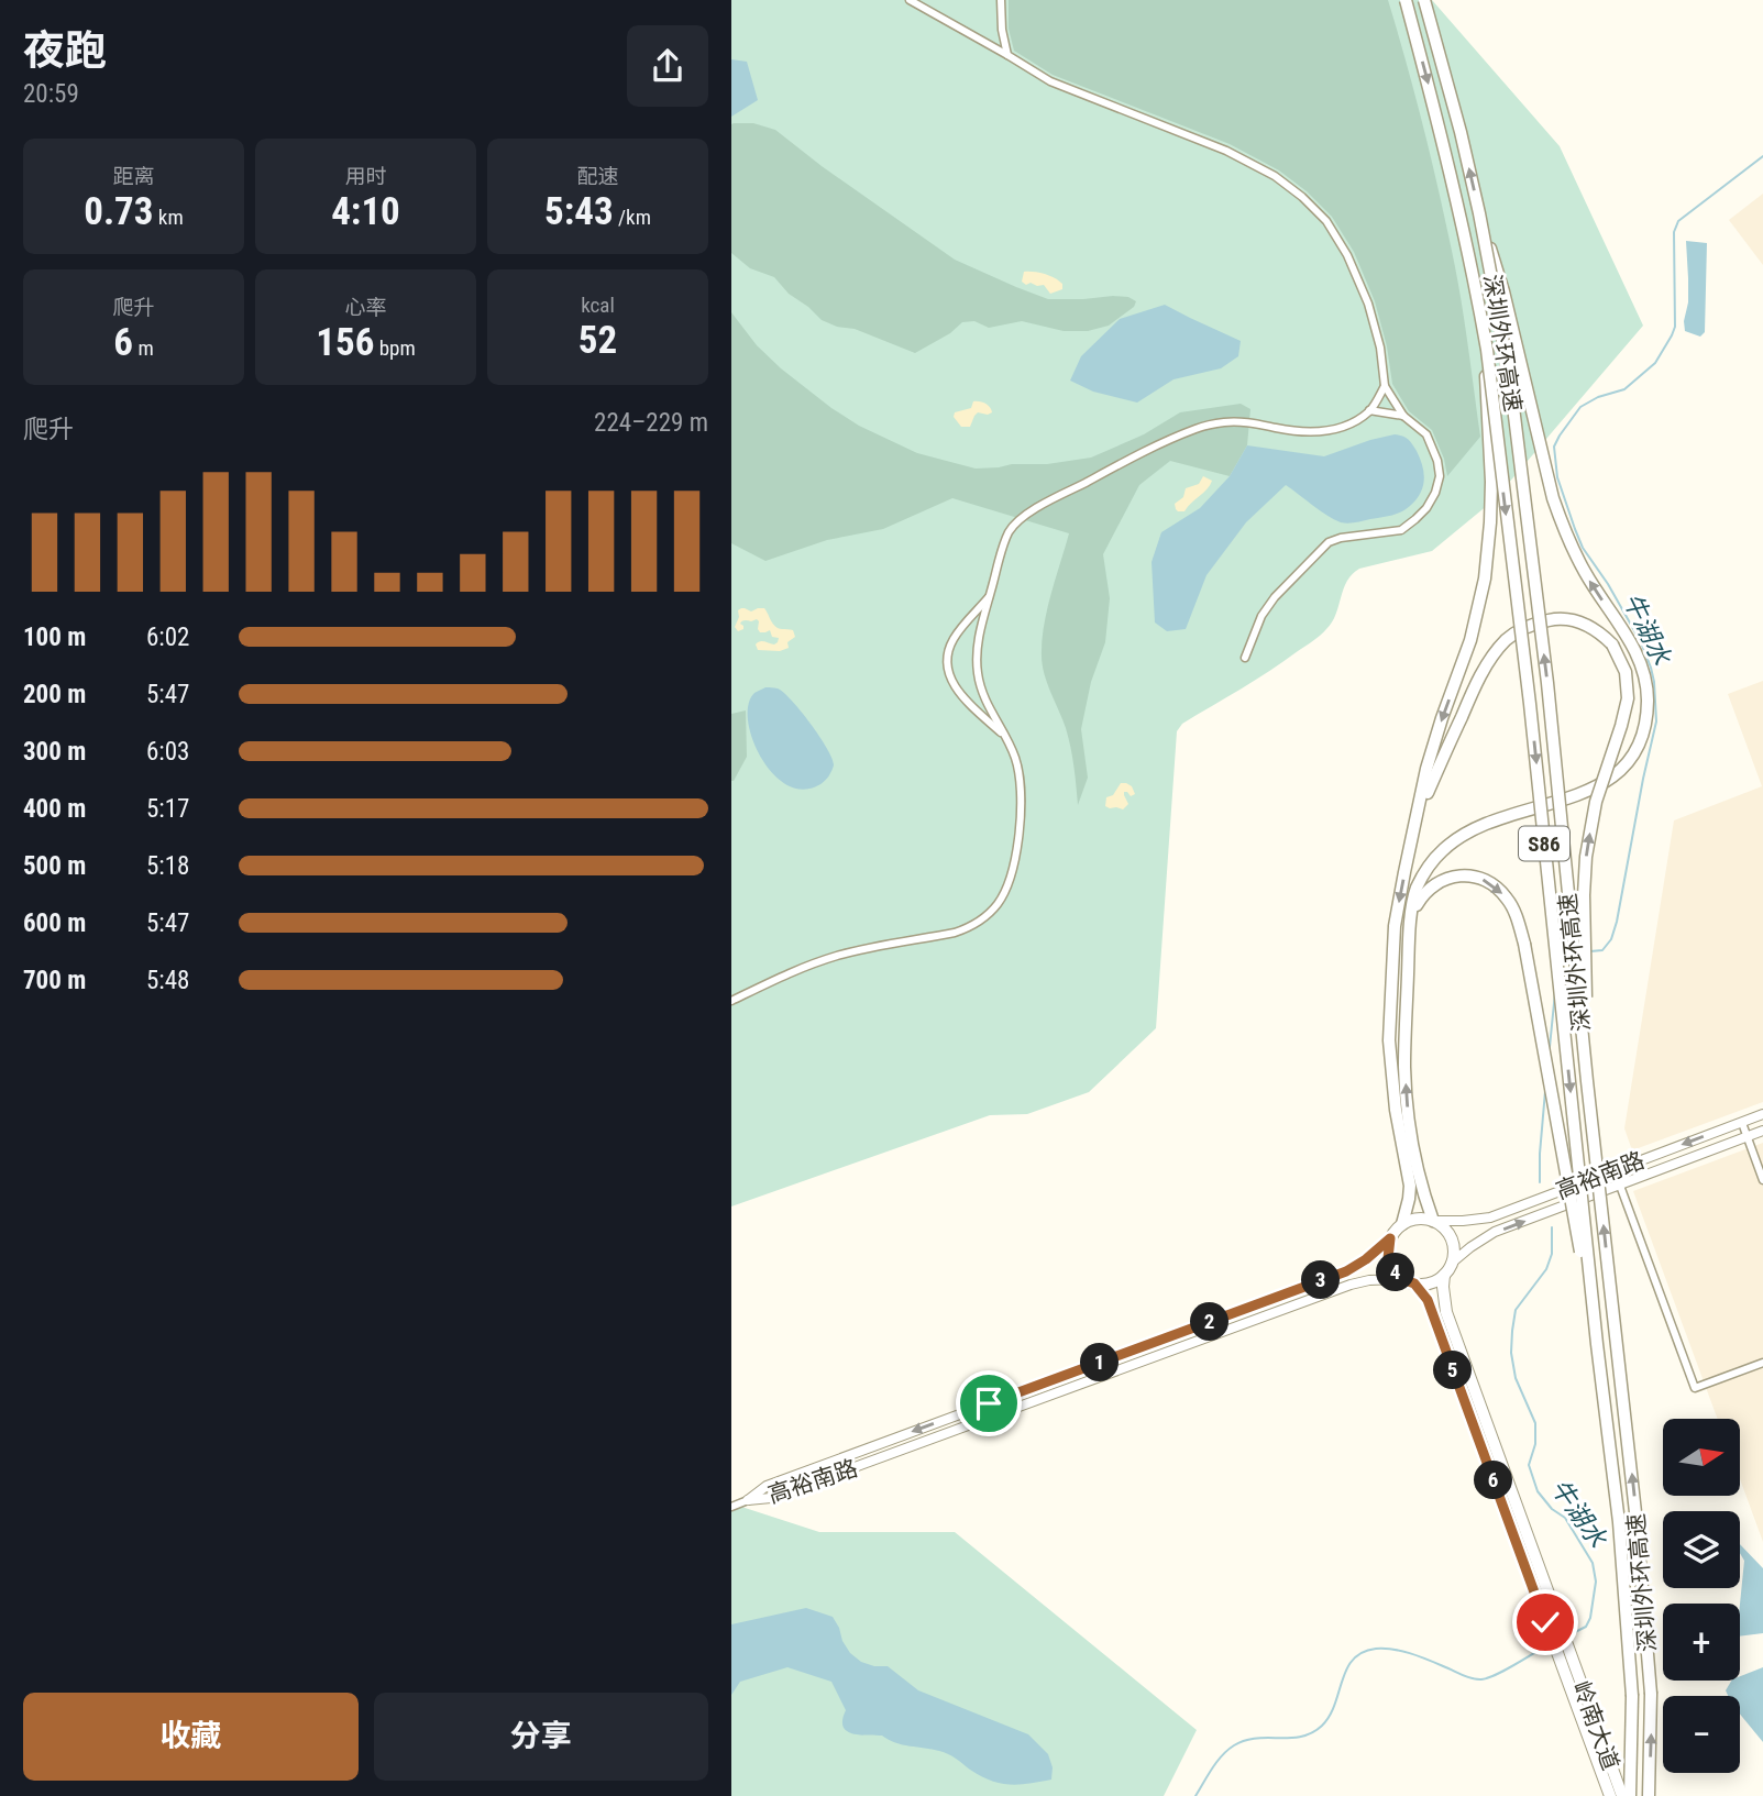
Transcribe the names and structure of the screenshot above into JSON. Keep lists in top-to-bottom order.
{
  "streets": {
    "highway": ["深圳外环高速", "S86"],
    "main road": ["岭南大道"],
    "street": ["高裕南路"]
  },
  "water": ["牛湖水"],
  "north": "right",
  "page": {
    "heading": ["夜跑", "20:59"],
    "stats": [
      ["距离", "0.73 km"],
      ["用时", "4:10"],
      ["配速", "5:43 /km"],
      ["爬升", "6 m"],
      ["心率", "156 bpm"],
      ["kcal", "52"]
    ],
    "chart": ["爬升", "224–229 m"],
    "list": [
      {
        "name": "100 m",
        "note": "6:02"
      },
      {
        "name": "200 m",
        "note": "5:47"
      },
      {
        "name": "300 m",
        "note": "6:03"
      },
      {
        "name": "400 m",
        "note": "5:17"
      },
      {
        "name": "500 m",
        "note": "5:18"
      },
      {
        "name": "600 m",
        "note": "5:47"
      },
      {
        "name": "700 m",
        "note": "5:48"
      }
    ],
    "pins": [
      "4",
      "3",
      "2",
      "1",
      "5",
      "6"
    ],
    "map_buttons": ["+", "−"],
    "buttons": ["收藏", "分享"]
  }
}
